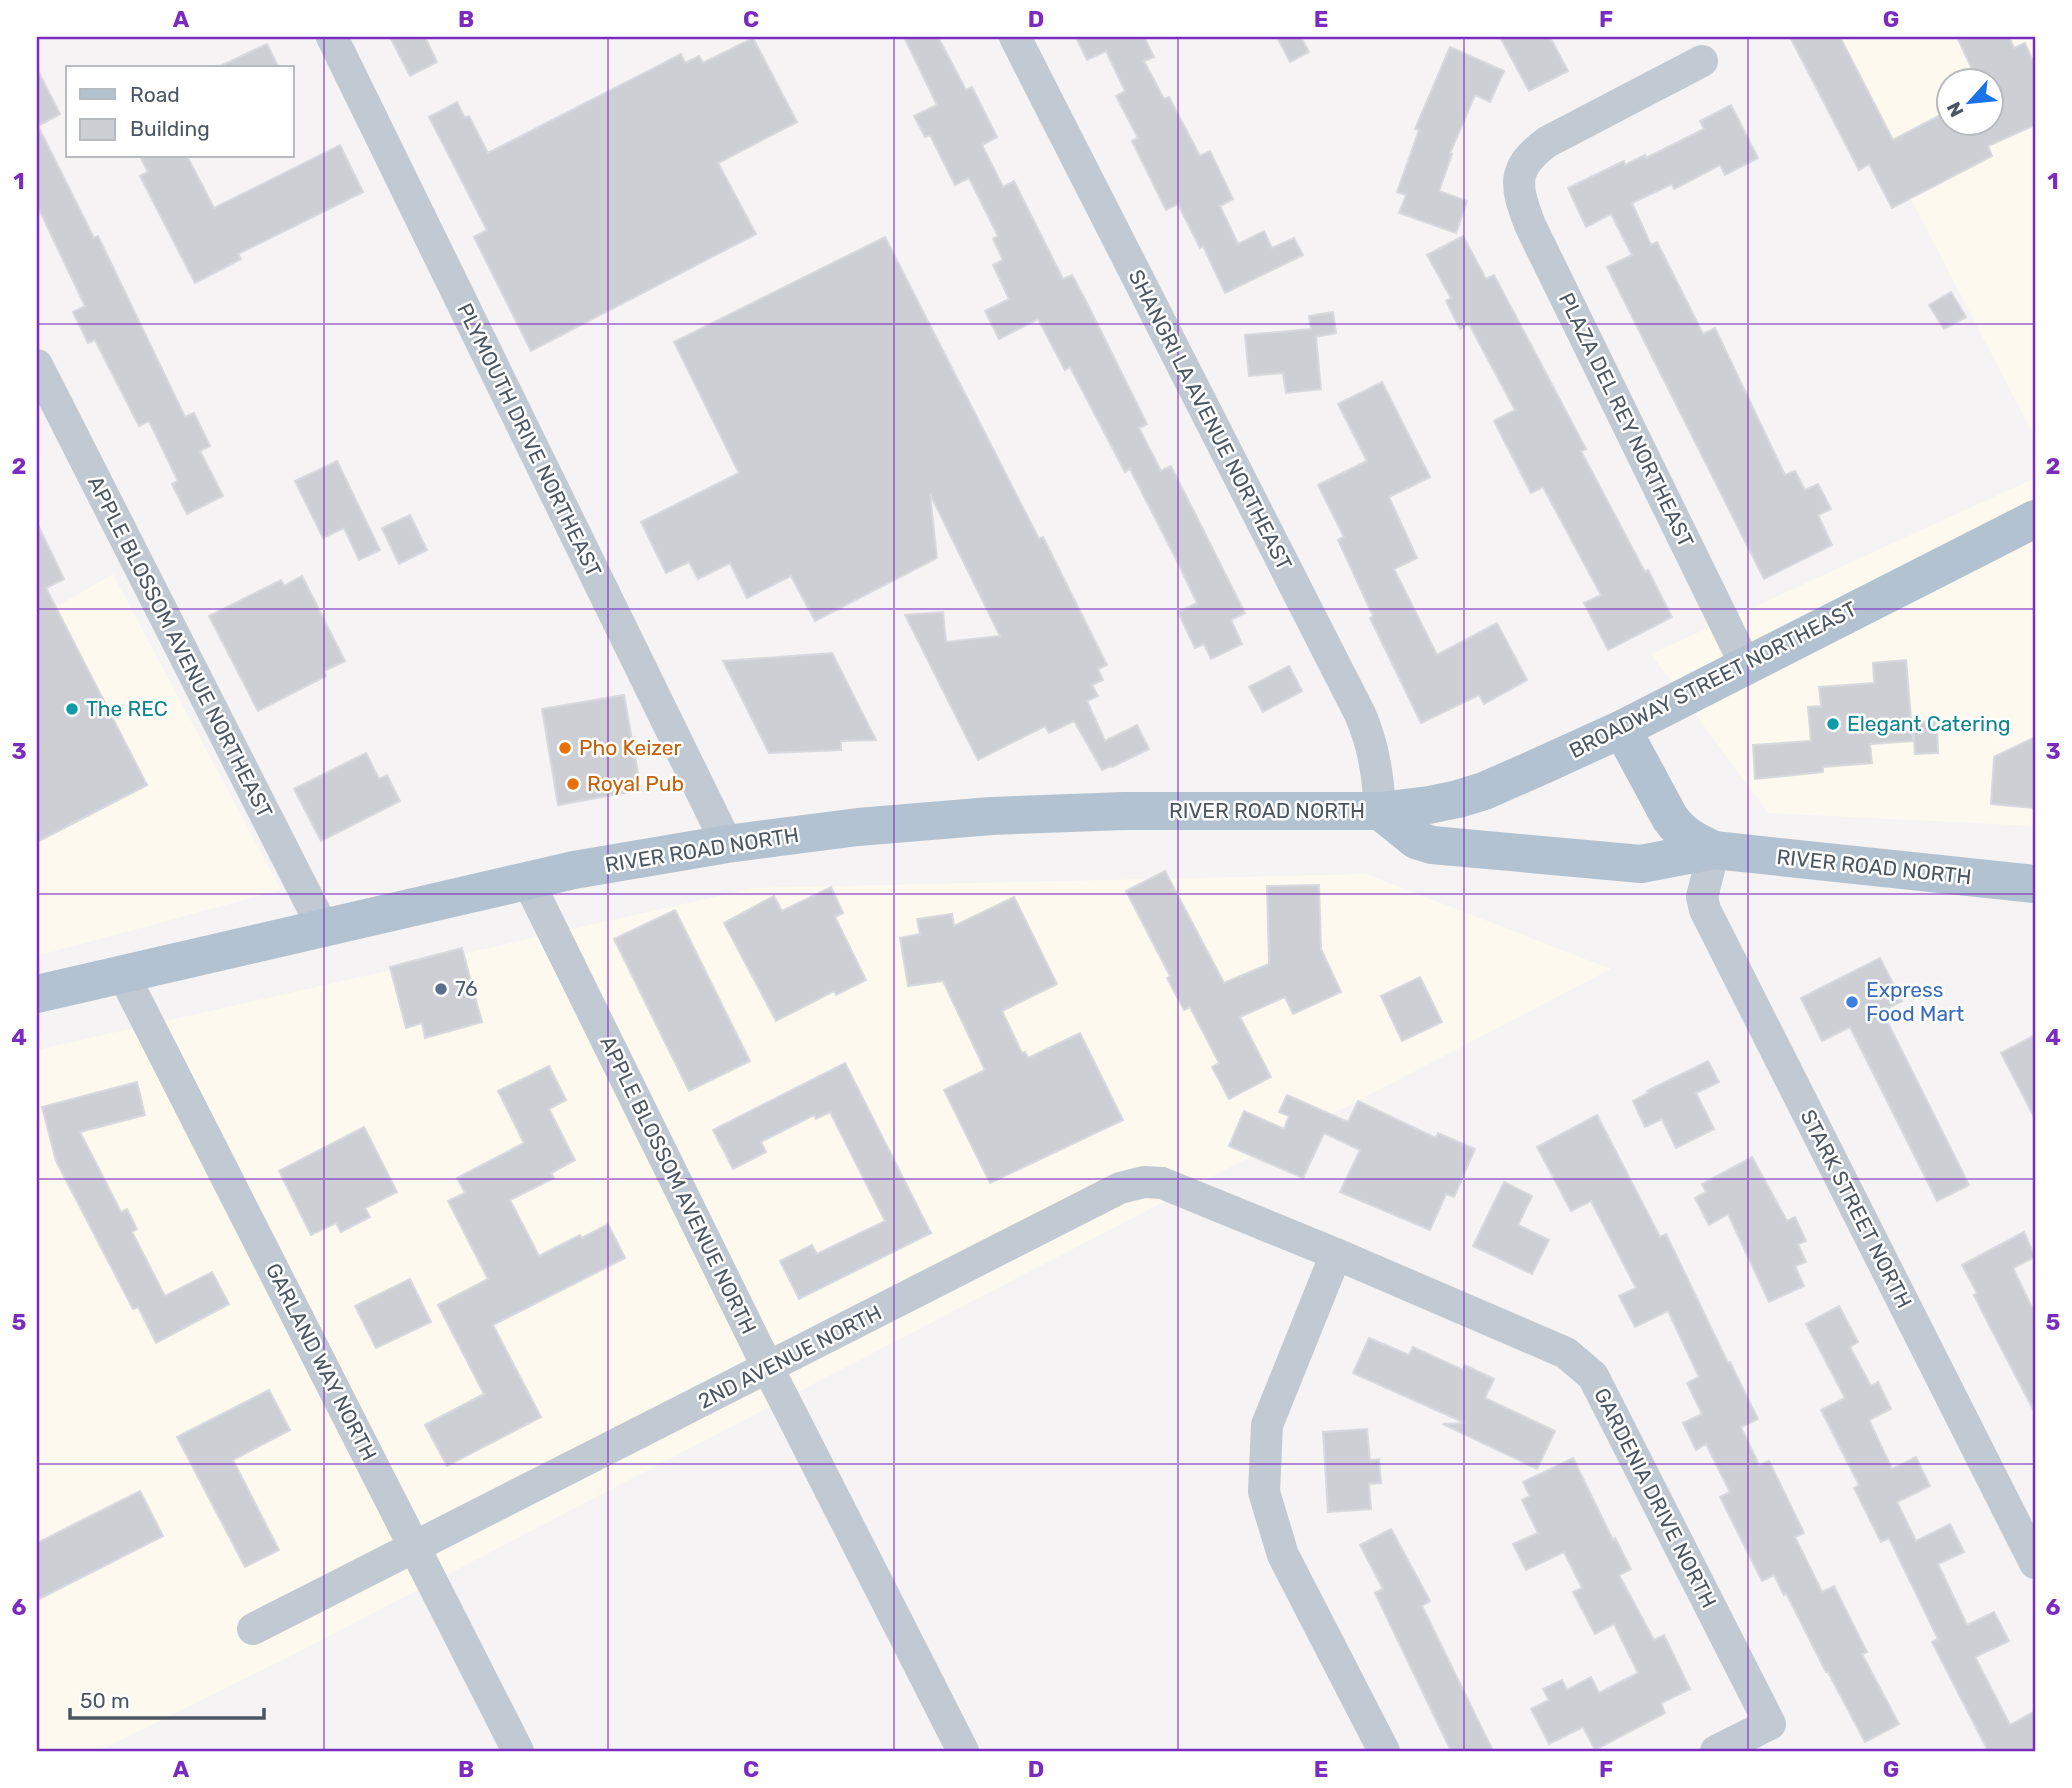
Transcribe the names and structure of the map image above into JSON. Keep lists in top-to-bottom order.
{
  "streets": {
    "main road": ["BROADWAY STREET NORTHEAST", "RIVER ROAD NORTH"],
    "street": [
      "SHANGRI LA AVENUE NORTHEAST",
      "PLAZA DEL REY NORTHEAST",
      "PLYMOUTH DRIVE NORTHEAST",
      "APPLE BLOSSOM AVENUE NORTHEAST",
      "APPLE BLOSSOM AVENUE NORTH",
      "STARK STREET NORTH",
      "2ND AVENUE NORTH",
      "GARLAND WAY NORTH",
      "GARDENIA DRIVE NORTH"
    ]
  },
  "crossings": [
    ["SHANGRI LA AVENUE NORTHEAST", "BROADWAY STREET NORTHEAST"],
    ["SHANGRI LA AVENUE NORTHEAST", "RIVER ROAD NORTH"],
    ["PLAZA DEL REY NORTHEAST", "BROADWAY STREET NORTHEAST"],
    ["PLYMOUTH DRIVE NORTHEAST", "RIVER ROAD NORTH"],
    ["APPLE BLOSSOM AVENUE NORTHEAST", "RIVER ROAD NORTH"],
    ["BROADWAY STREET NORTHEAST", "RIVER ROAD NORTH"],
    ["RIVER ROAD NORTH", "APPLE BLOSSOM AVENUE NORTH"],
    ["RIVER ROAD NORTH", "STARK STREET NORTH"],
    ["RIVER ROAD NORTH", "GARLAND WAY NORTH"],
    ["APPLE BLOSSOM AVENUE NORTH", "2ND AVENUE NORTH"],
    ["2ND AVENUE NORTH", "GARLAND WAY NORTH"],
    ["2ND AVENUE NORTH", "GARDENIA DRIVE NORTH"]
  ],
  "places": [
    "The REC",
    "Elegant Catering",
    "Pho Keizer",
    "Royal Pub",
    "76",
    "Express Food Mart"
  ],
  "legend": ["Road", "Building"],
  "scale_bar": "50 m",
  "north": "bottom left",
  "grid": {
    "columns": [
      "A",
      "B",
      "C",
      "D",
      "E",
      "F",
      "G"
    ],
    "rows": [
      "1",
      "2",
      "3",
      "4",
      "5",
      "6"
    ]
  }
}
